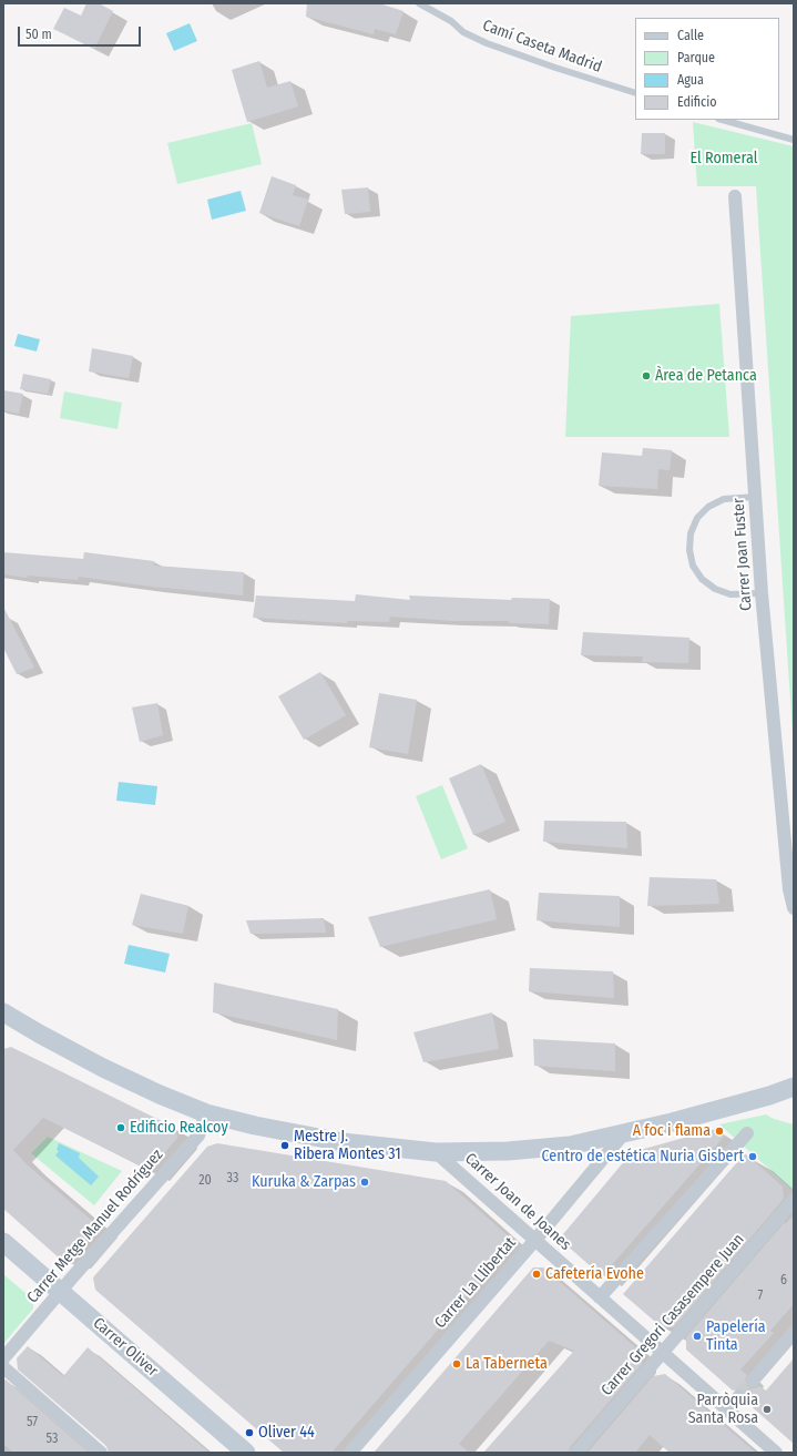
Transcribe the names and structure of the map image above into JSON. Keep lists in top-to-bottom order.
{
  "streets": {
    "street": [
      "Carrer Joan Fuster",
      "Carrer Joan de Joanes",
      "Carrer Metge Manuel Rodríguez",
      "Carrer La Llibertat",
      "Carrer Gregori Casasempere Juan",
      "Carrer Oliver"
    ],
    "lane": ["Camí Caseta Madrid"]
  },
  "crossings": [
    ["Carrer Joan de Joanes", "Carrer La Llibertat"],
    ["Carrer Joan de Joanes", "Carrer Gregori Casasempere Juan"],
    ["Carrer Metge Manuel Rodríguez", "Carrer Oliver"]
  ],
  "parks": ["El Romeral"],
  "places": [
    "Àrea de Petanca",
    "Edificio Realcoy",
    "A foc i flama",
    "Mestre J. Ribera Montes 31",
    "Centro de estética Nuria Gisbert",
    "Kuruka & Zarpas",
    "Cafetería Evohe",
    "Papelería Tinta",
    "La Taberneta",
    "Parròquia Santa Rosa",
    "Oliver 44"
  ],
  "house_numbers": [
    "33",
    "20",
    "6",
    "7",
    "57",
    "53"
  ],
  "legend": [
    "Calle",
    "Parque",
    "Agua",
    "Edificio"
  ],
  "scale_bar": "50 m"
}
